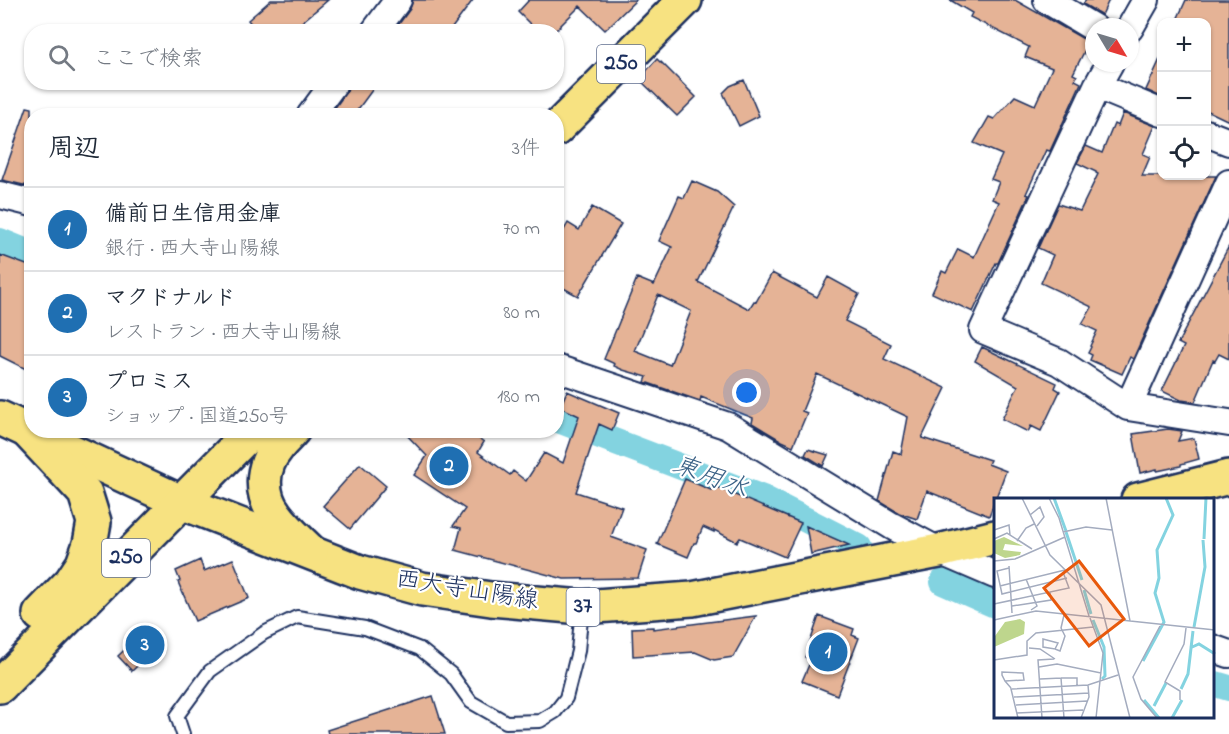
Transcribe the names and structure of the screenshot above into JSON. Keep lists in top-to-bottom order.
{
  "streets": {
    "main road": ["250", "西大寺山陽線", "37"]
  },
  "crossings": [
    ["250", "西大寺山陽線"]
  ],
  "water": ["東用水"],
  "north": "bottom right",
  "page": {
    "map_buttons": ["+", "−"],
    "search": "ここで検索",
    "heading": ["周辺", "3件"],
    "list": [
      {
        "mark": "1",
        "name": "備前日生信用金庫",
        "note": "銀行 · 西大寺山陽線",
        "value": "70 m"
      },
      {
        "mark": "2",
        "name": "マクドナルド",
        "note": "レストラン · 西大寺山陽線",
        "value": "80 m"
      },
      {
        "mark": "3",
        "name": "プロミス",
        "note": "ショップ · 国道250号",
        "value": "180 m"
      }
    ],
    "pins": ["2", "3", "1"]
  }
}
